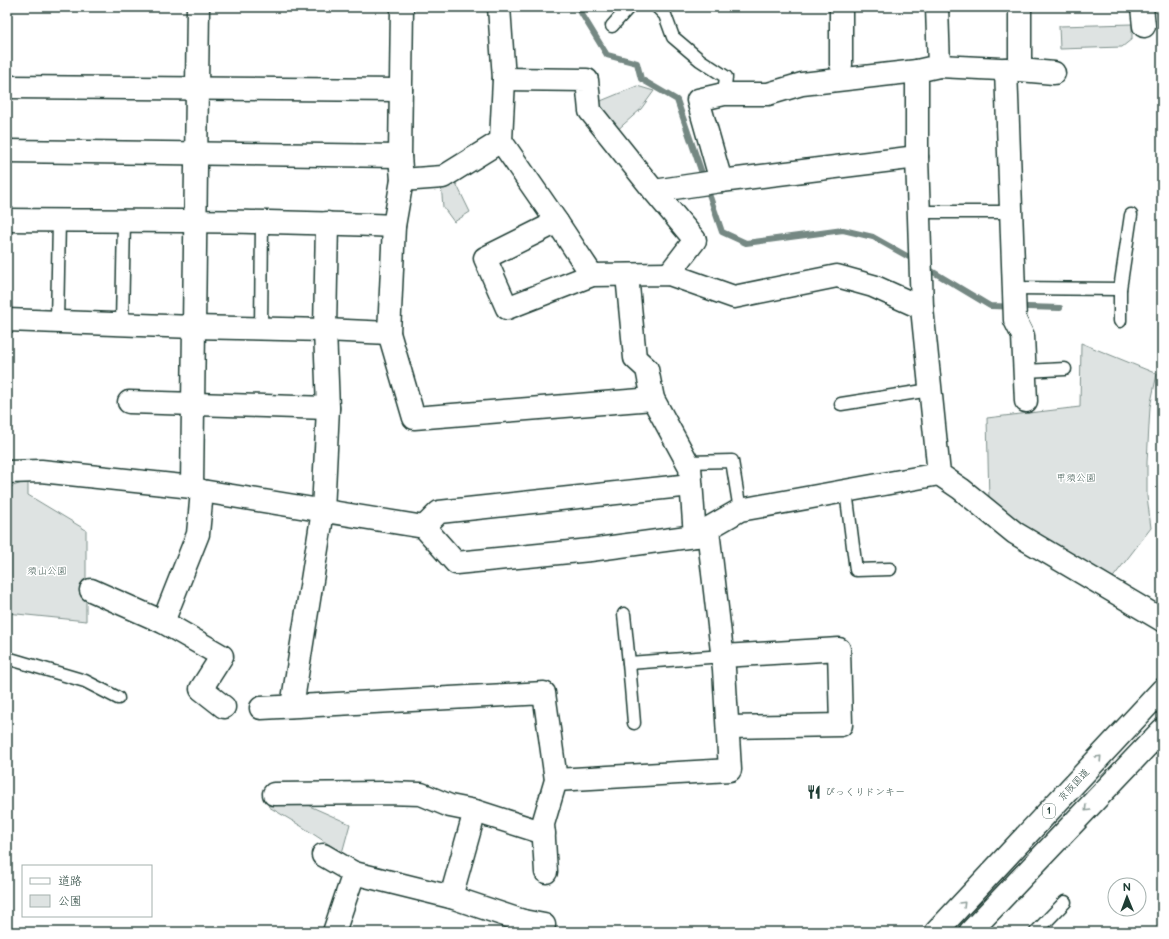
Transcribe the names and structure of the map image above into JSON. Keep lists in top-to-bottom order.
{
  "streets": {
    "main road": ["京阪国道", "1"]
  },
  "parks": ["甲須公園", "須山公園"],
  "places": {
    "restaurant": ["びっくりドンキー"]
  },
  "legend": ["道路", "公園"],
  "north": "top"
}
